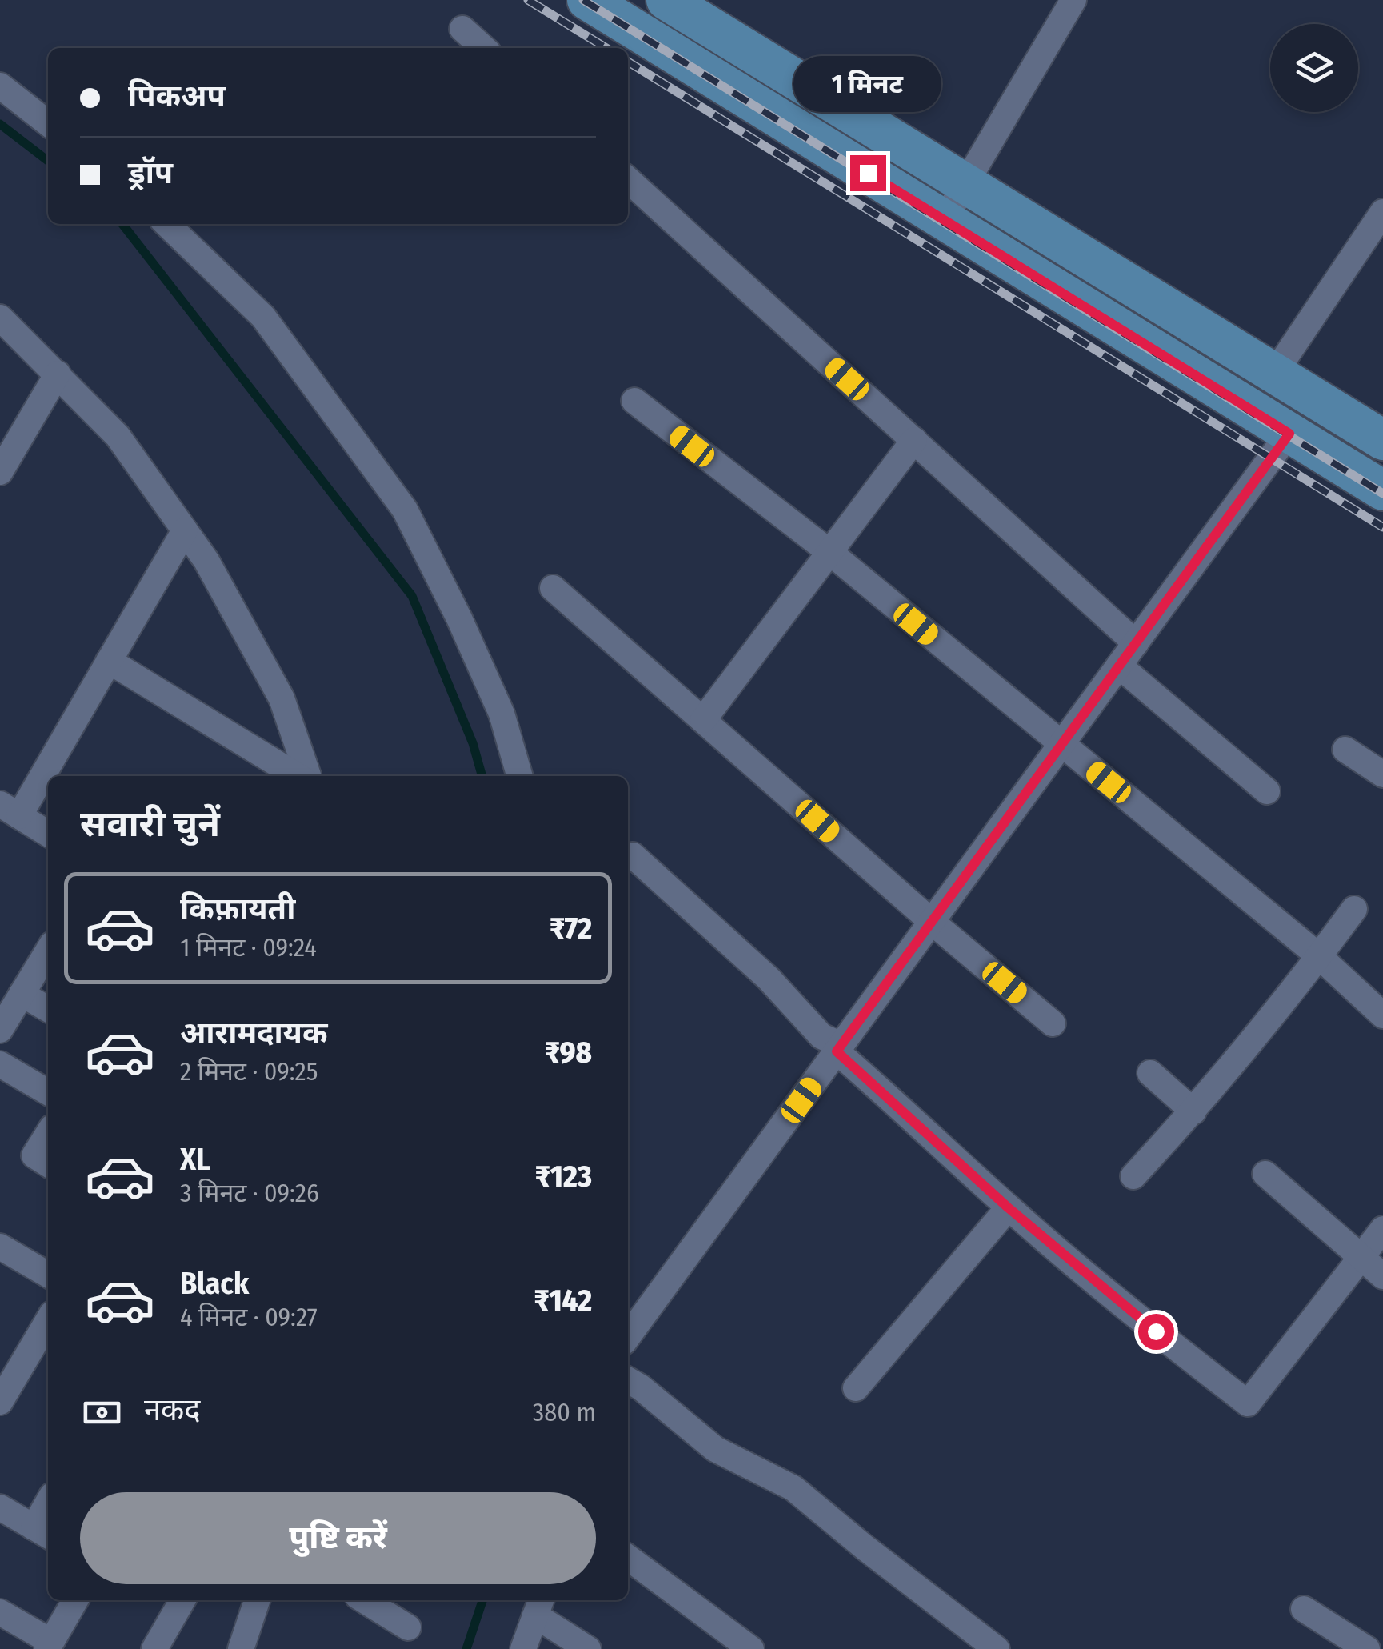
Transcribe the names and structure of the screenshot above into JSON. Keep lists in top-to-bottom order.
{
  "page": {
    "banner": ["पिकअप", "ड्रॉप"],
    "bubble": "1 मिनट",
    "heading": "सवारी चुनें",
    "list": [
      {
        "name": "किफ़ायती",
        "note": "1 मिनट · 09:24",
        "value": "₹72"
      },
      {
        "name": "आरामदायक",
        "note": "2 मिनट · 09:25",
        "value": "₹98"
      },
      {
        "name": "XL",
        "note": "3 मिनट · 09:26",
        "value": "₹123"
      },
      {
        "name": "Black",
        "note": "4 मिनट · 09:27",
        "value": "₹142"
      }
    ],
    "pay": ["नकद", "380 m"],
    "buttons": "पुष्टि करें"
  }
}
